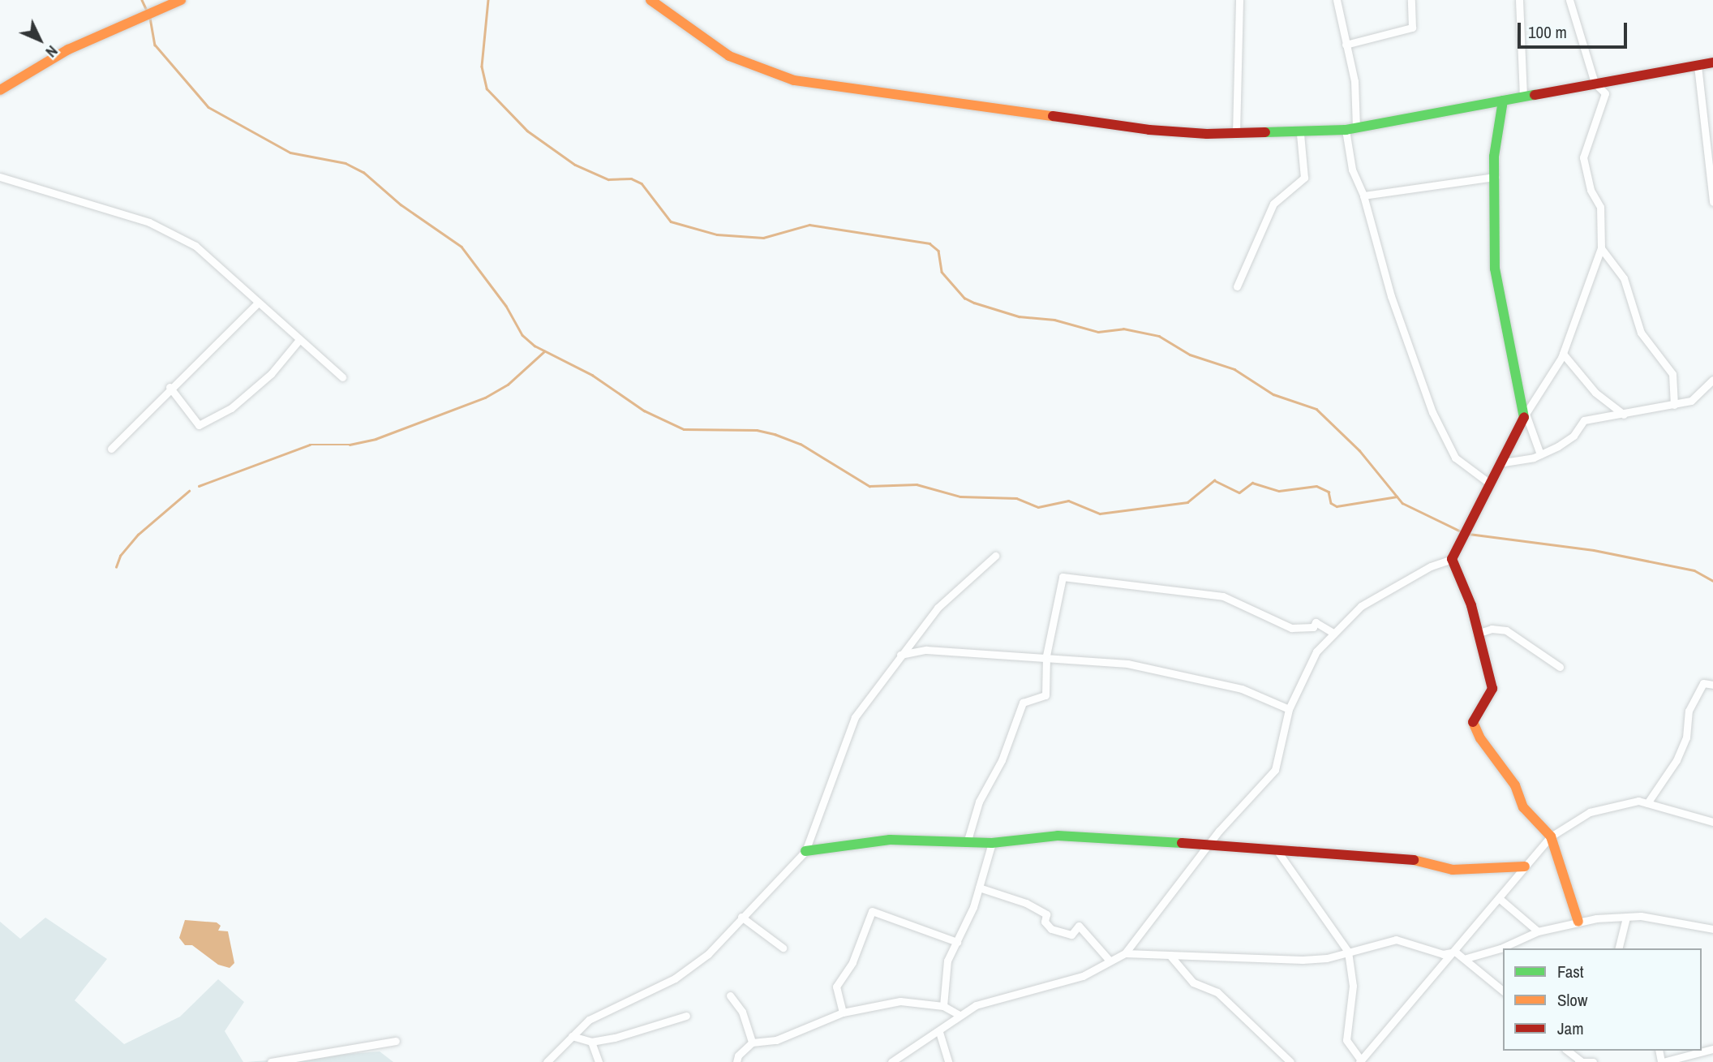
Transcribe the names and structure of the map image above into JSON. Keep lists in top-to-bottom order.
{
  "legend": ["Fast", "Slow", "Jam"],
  "scale_bar": "100 m",
  "north": "bottom right"
}
